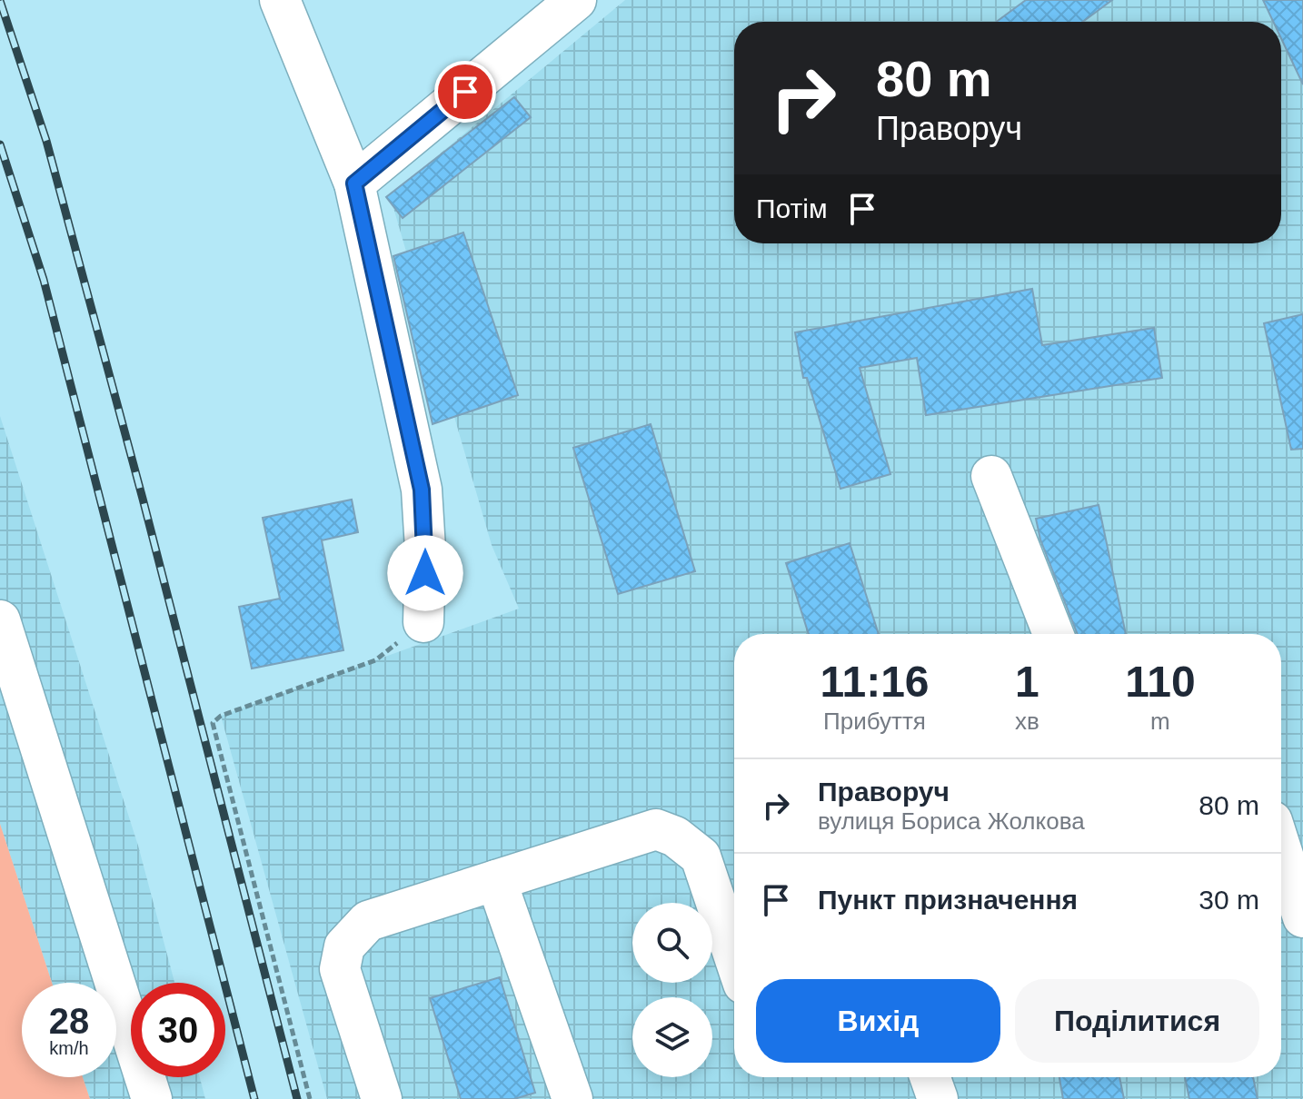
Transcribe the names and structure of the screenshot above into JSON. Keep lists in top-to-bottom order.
{
  "page": {
    "turn": ["80 m", "Праворуч"],
    "then": "Потім",
    "eta": [
      "11:16",
      "Прибуття",
      "1",
      "хв",
      "110",
      "m"
    ],
    "list": [
      {
        "name": "Праворуч",
        "note": "вулиця Бориса Жолкова",
        "value": "80 m"
      },
      {
        "name": "Пункт призначення",
        "value": "30 m"
      }
    ],
    "buttons": ["Вихід", "Поділитися"],
    "speed": "28 km/h",
    "limit": "30"
  }
}
